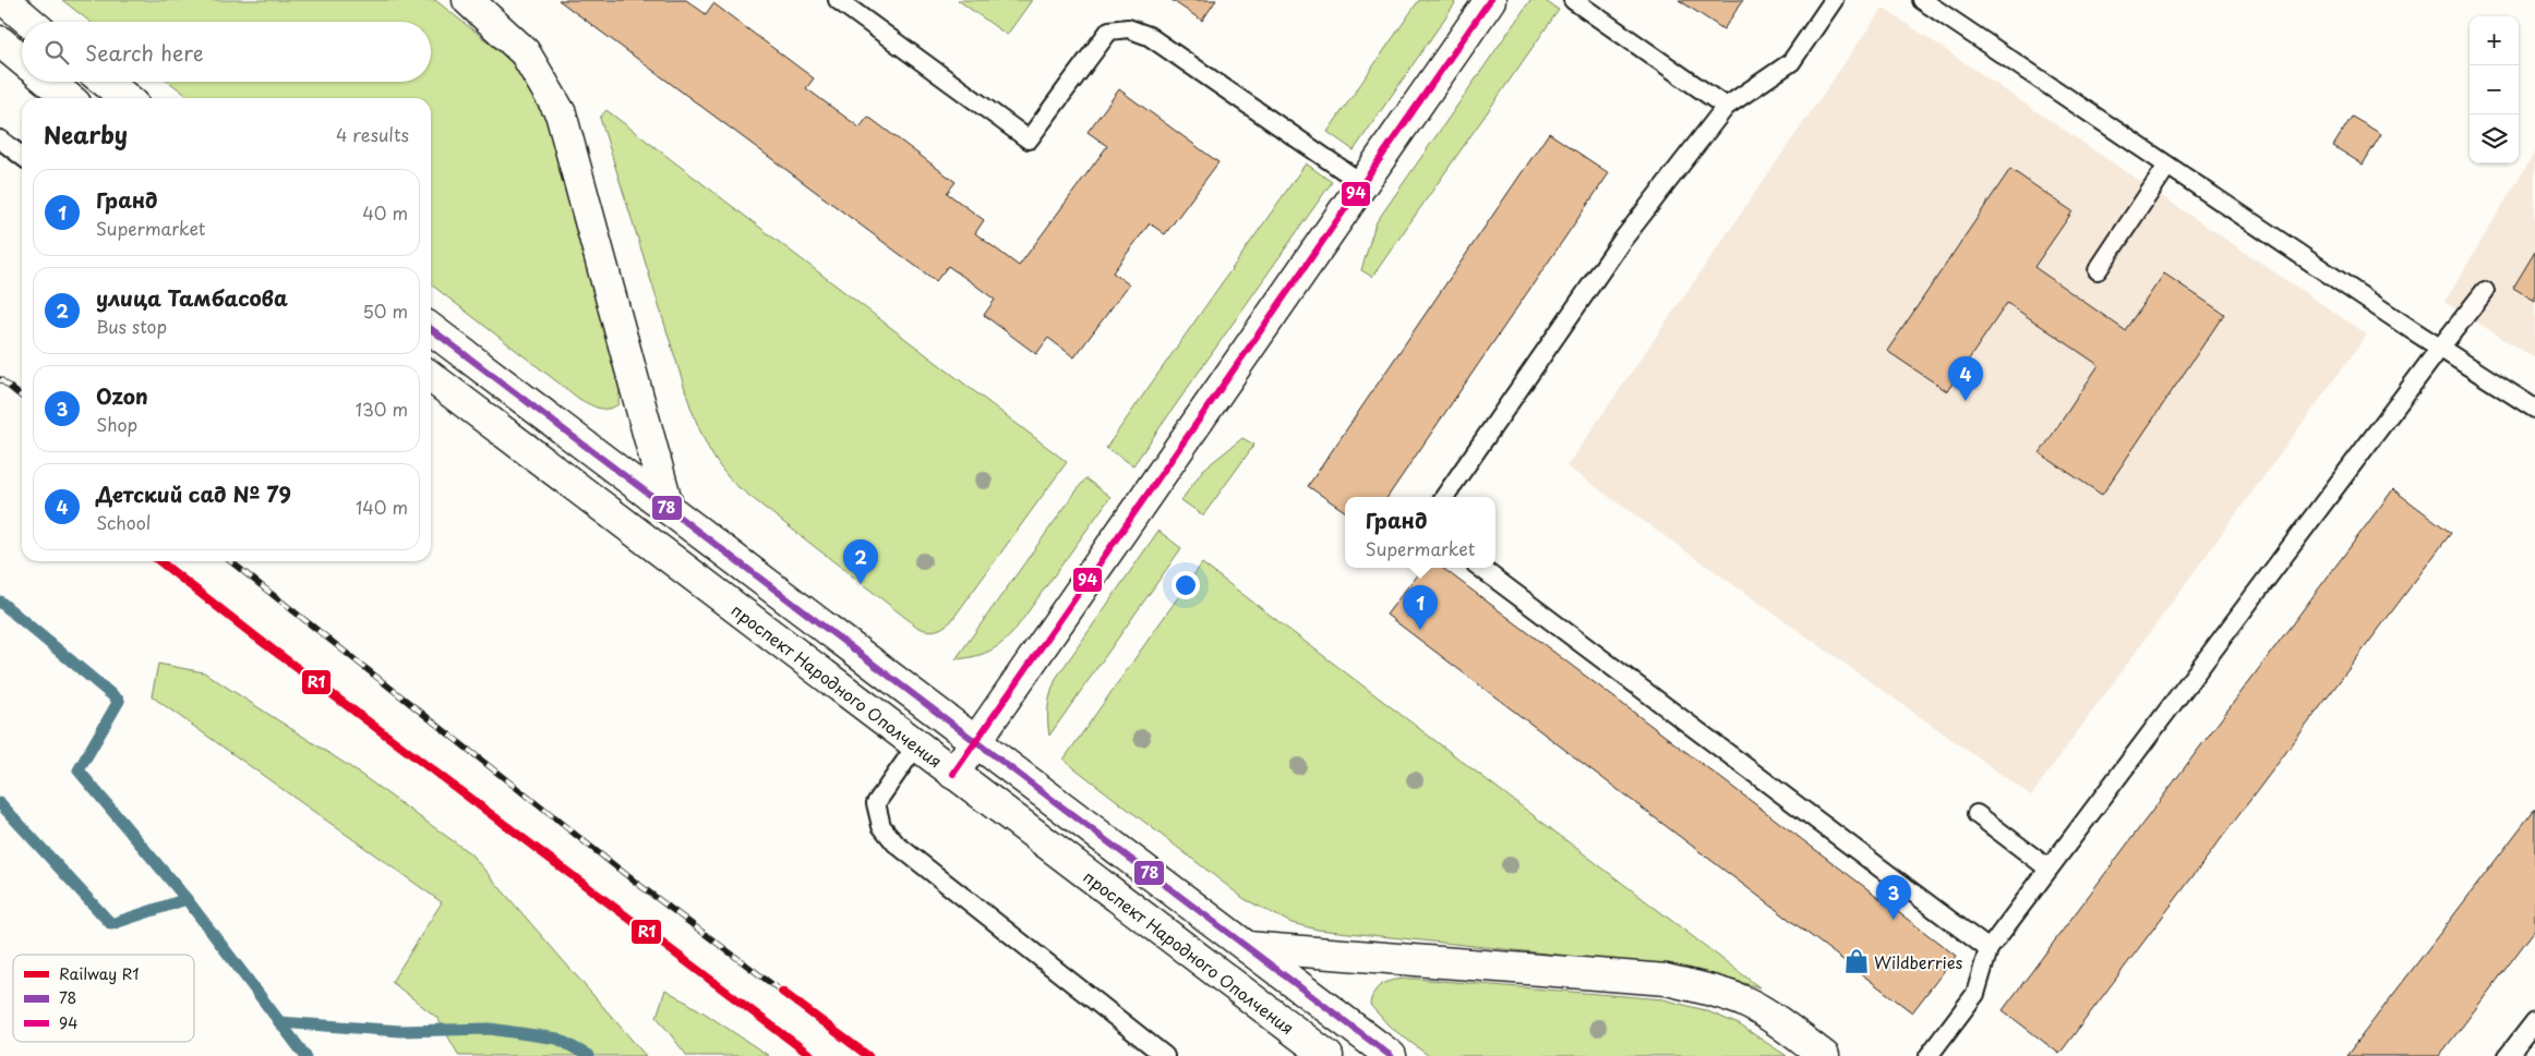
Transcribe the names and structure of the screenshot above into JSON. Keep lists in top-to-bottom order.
{
  "streets": {
    "street": ["проспект Народного Ополчения"]
  },
  "places": {
    "shop": ["Wildberries"]
  },
  "lines": ["transit line 94", "transit line 78", "rail line R1"],
  "legend": ["Railway R1", "78", "94"],
  "page": {
    "map_buttons": ["+", "−"],
    "search": "Search here",
    "heading": ["Nearby", "4 results"],
    "list": [
      {
        "mark": "1",
        "name": "Гранд",
        "note": "Supermarket",
        "value": "40 m"
      },
      {
        "mark": "2",
        "name": "улица Тамбасова",
        "note": "Bus stop",
        "value": "50 m"
      },
      {
        "mark": "3",
        "name": "Ozon",
        "note": "Shop",
        "value": "130 m"
      },
      {
        "mark": "4",
        "name": "Детский сад № 79",
        "note": "School",
        "value": "140 m"
      }
    ],
    "pins": [
      "4",
      "2",
      "1",
      "3"
    ],
    "popup": ["Гранд", "Supermarket"]
  }
}
